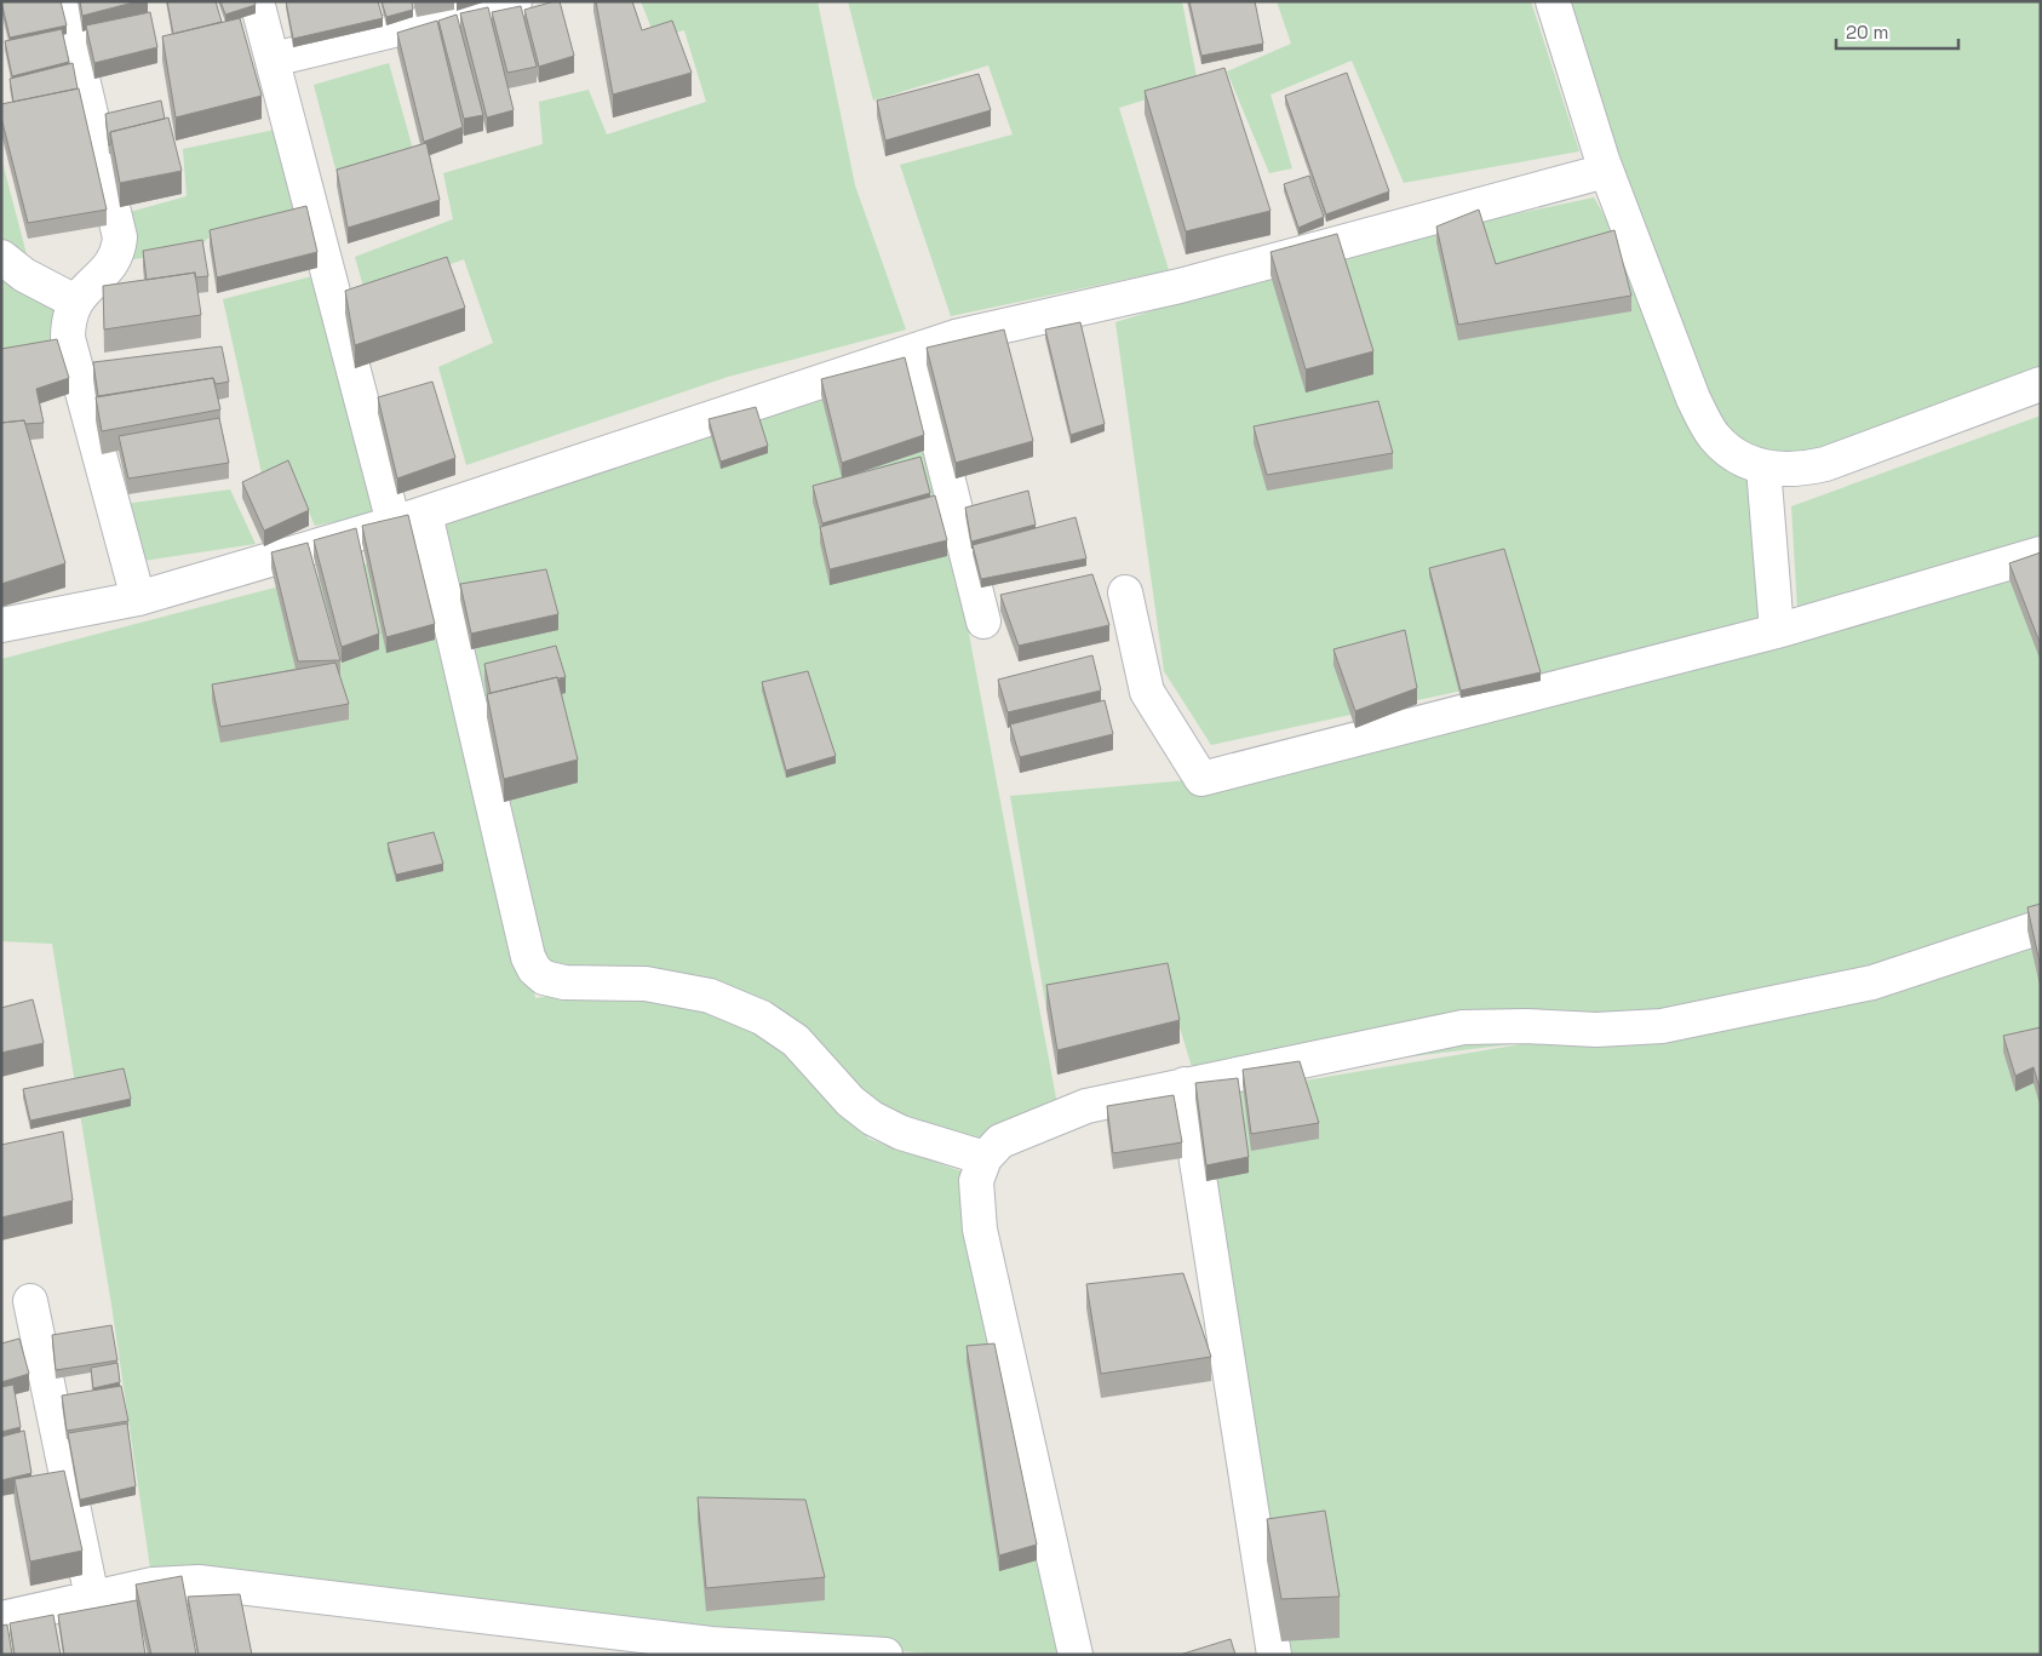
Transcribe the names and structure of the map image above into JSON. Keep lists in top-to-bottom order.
{
  "scale_bar": "20 m"
}
